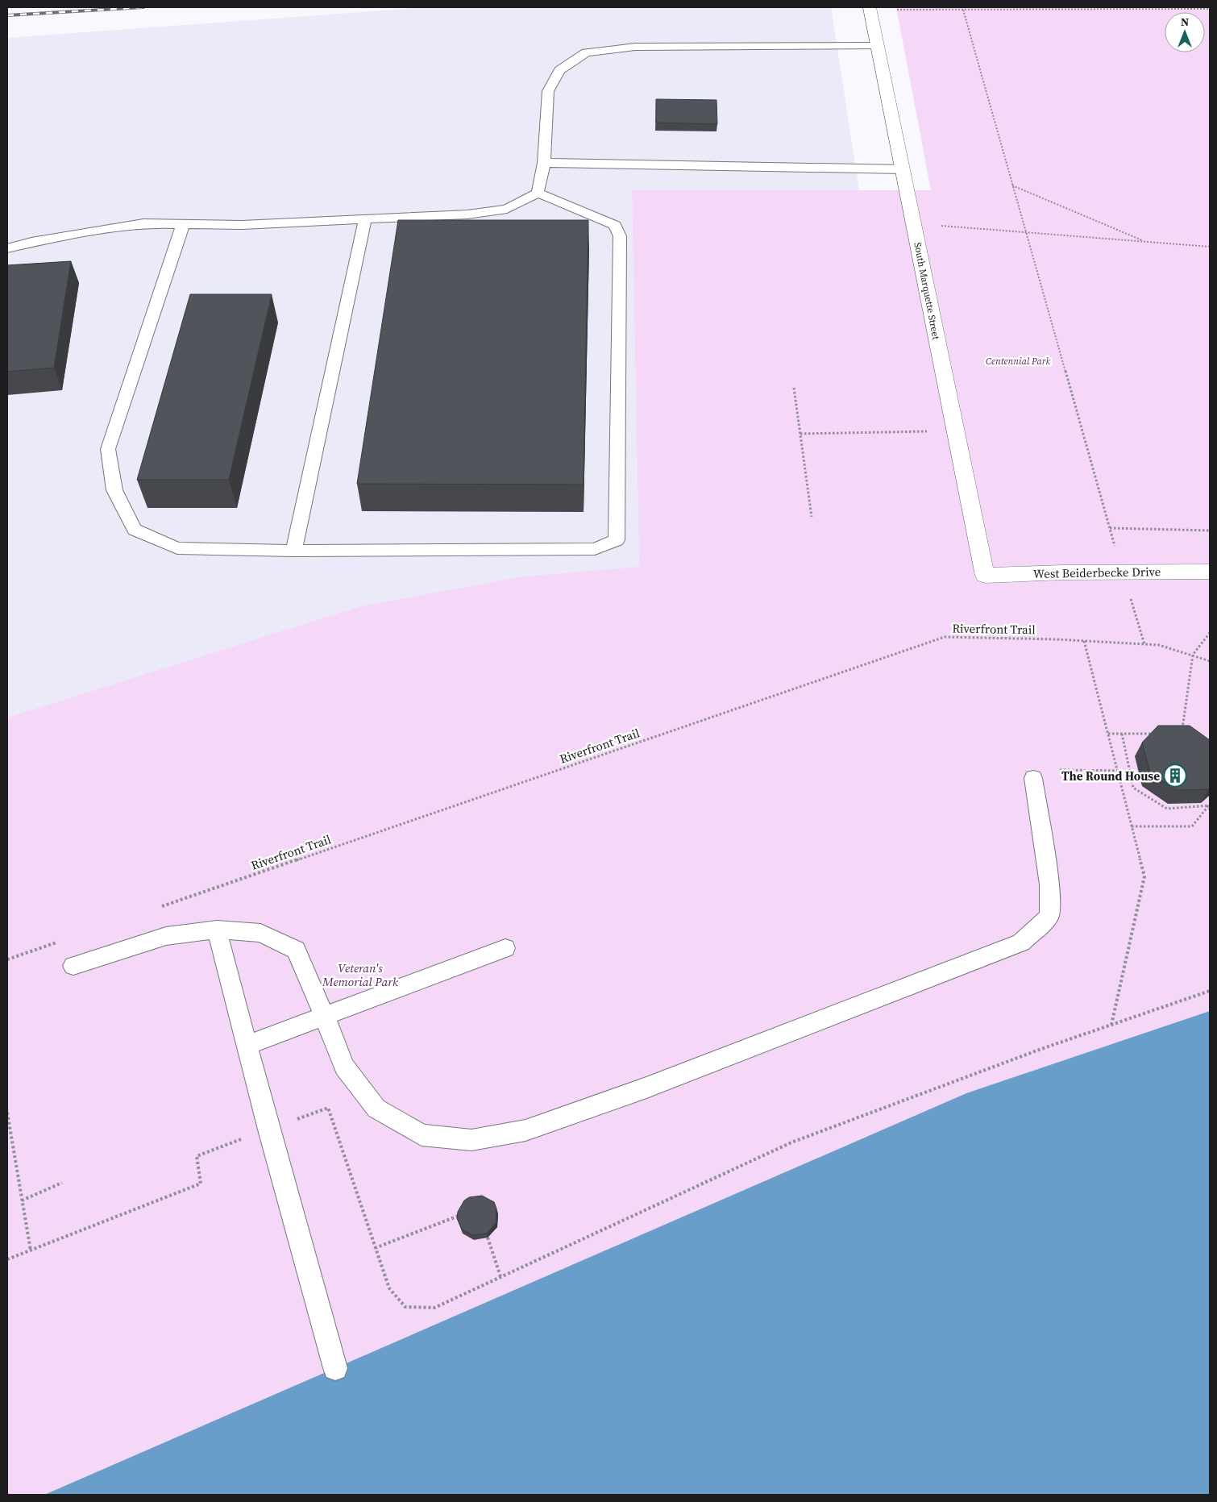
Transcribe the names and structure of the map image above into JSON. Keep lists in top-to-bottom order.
{
  "streets": {
    "street": ["South Marquette Street", "West Beiderbecke Drive"],
    "path": ["Riverfront Trail"]
  },
  "crossings": [
    ["South Marquette Street", "West Beiderbecke Drive"]
  ],
  "parks": ["Centennial Park", "Veteran's Memorial Park"],
  "places": {
    "building": ["The Round House"]
  },
  "north": "top"
}
